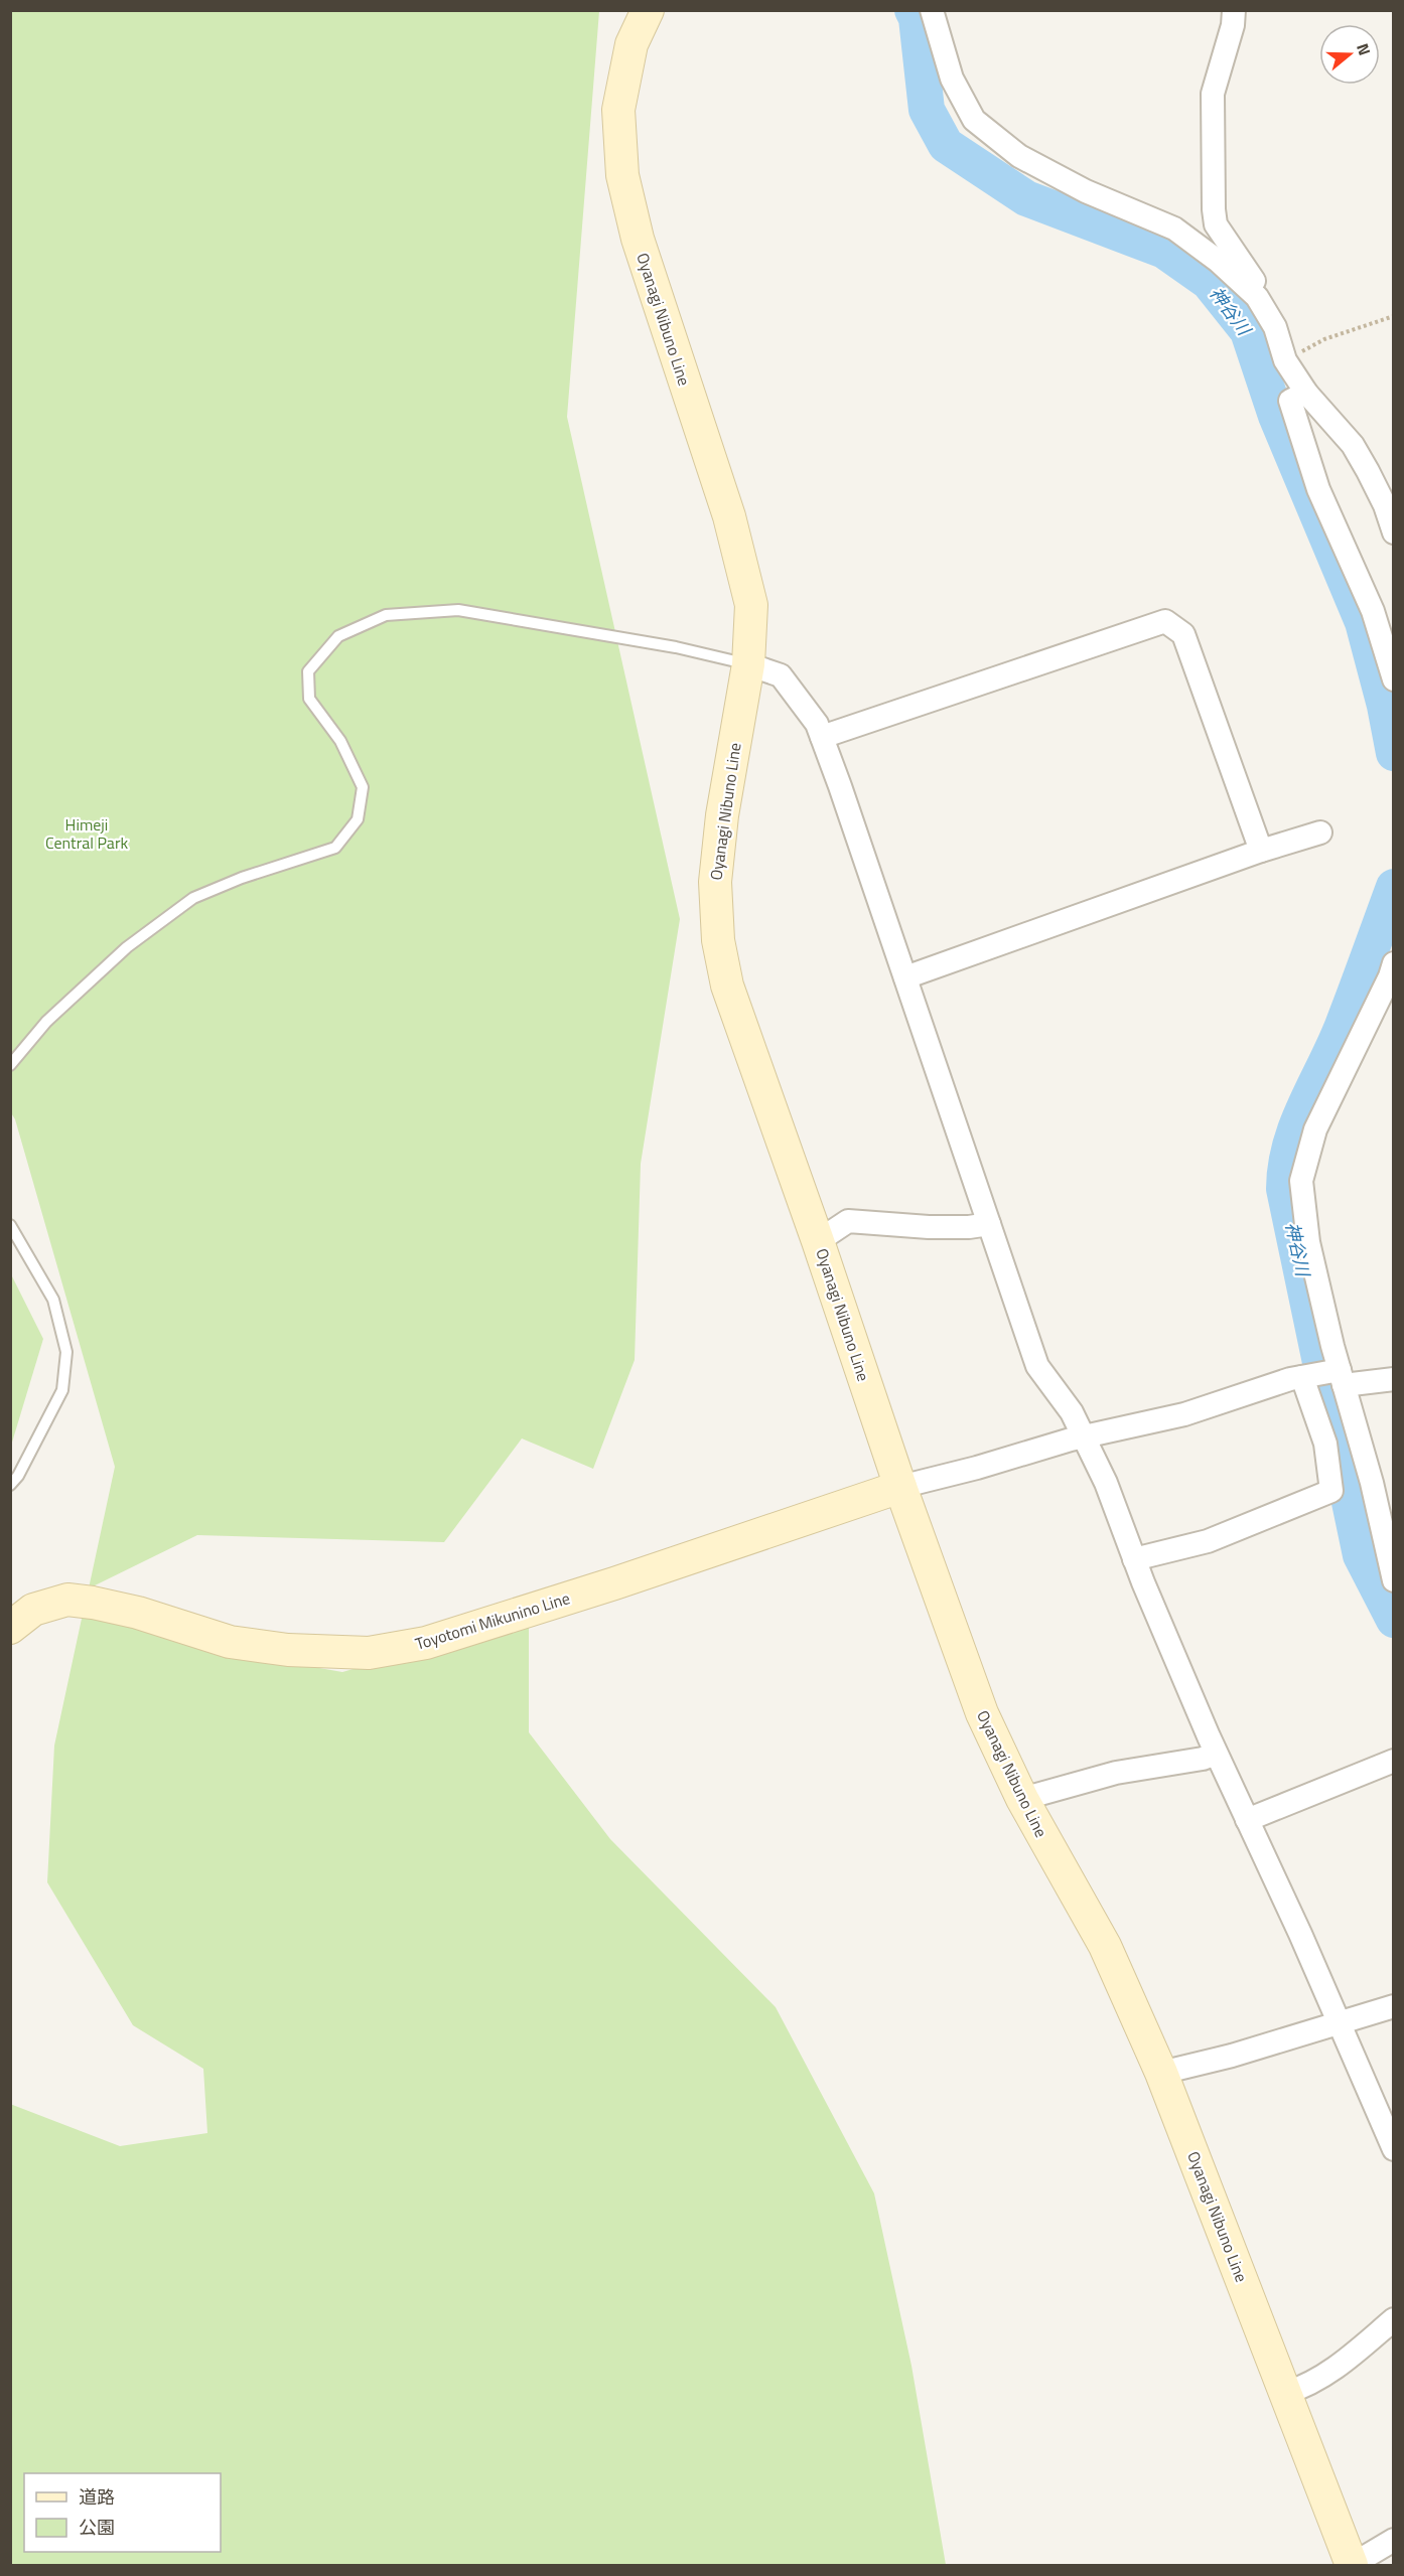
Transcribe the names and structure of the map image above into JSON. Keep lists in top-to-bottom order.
{
  "streets": {
    "main road": ["Oyanagi Nibuno Line", "Toyotomi Mikunino Line"]
  },
  "crossings": [
    ["Oyanagi Nibuno Line", "Toyotomi Mikunino Line"]
  ],
  "water": ["神谷川"],
  "parks": ["Himeji Central Park"],
  "legend": ["道路", "公園"],
  "north": "right"
}
